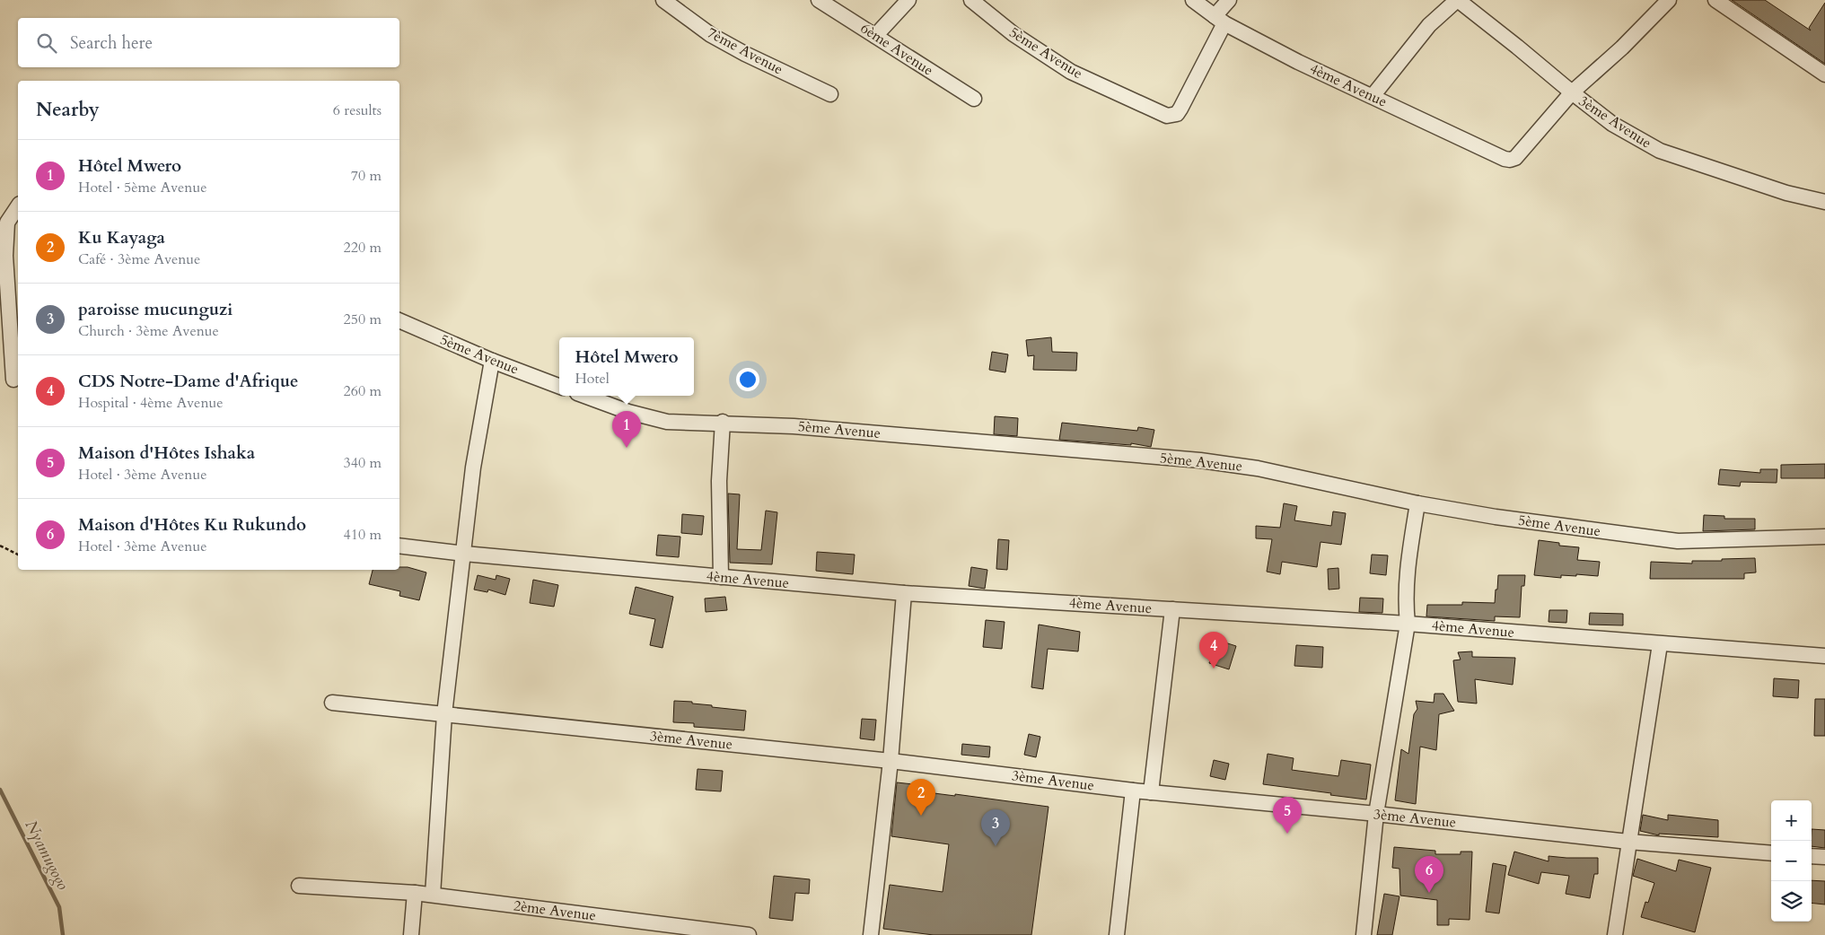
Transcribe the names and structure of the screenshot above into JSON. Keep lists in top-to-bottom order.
{
  "streets": {
    "street": [
      "6ème Avenue",
      "7ème Avenue",
      "5ème Avenue",
      "4ème Avenue",
      "3ème Avenue",
      "2ème Avenue"
    ]
  },
  "crossings": [
    ["5ème Avenue", "4ème Avenue"],
    ["4ème Avenue", "3ème Avenue"]
  ],
  "water": ["Nyamugogo"],
  "page": {
    "search": "Search here",
    "heading": ["Nearby", "6 results"],
    "list": [
      {
        "mark": "1",
        "name": "Hôtel Mwero",
        "note": "Hotel · 5ème Avenue",
        "value": "70 m"
      },
      {
        "mark": "2",
        "name": "Ku Kayaga",
        "note": "Café · 3ème Avenue",
        "value": "220 m"
      },
      {
        "mark": "3",
        "name": "paroisse mucunguzi",
        "note": "Church · 3ème Avenue",
        "value": "250 m"
      },
      {
        "mark": "4",
        "name": "CDS Notre-Dame d'Afrique",
        "note": "Hospital · 4ème Avenue",
        "value": "260 m"
      },
      {
        "mark": "5",
        "name": "Maison d'Hôtes Ishaka",
        "note": "Hotel · 3ème Avenue",
        "value": "340 m"
      },
      {
        "mark": "6",
        "name": "Maison d'Hôtes Ku Rukundo",
        "note": "Hotel · 3ème Avenue",
        "value": "410 m"
      }
    ],
    "popup": ["Hôtel Mwero", "Hotel"],
    "pins": [
      "1",
      "4",
      "2",
      "5",
      "3",
      "6"
    ],
    "map_buttons": ["+", "−"]
  }
}
